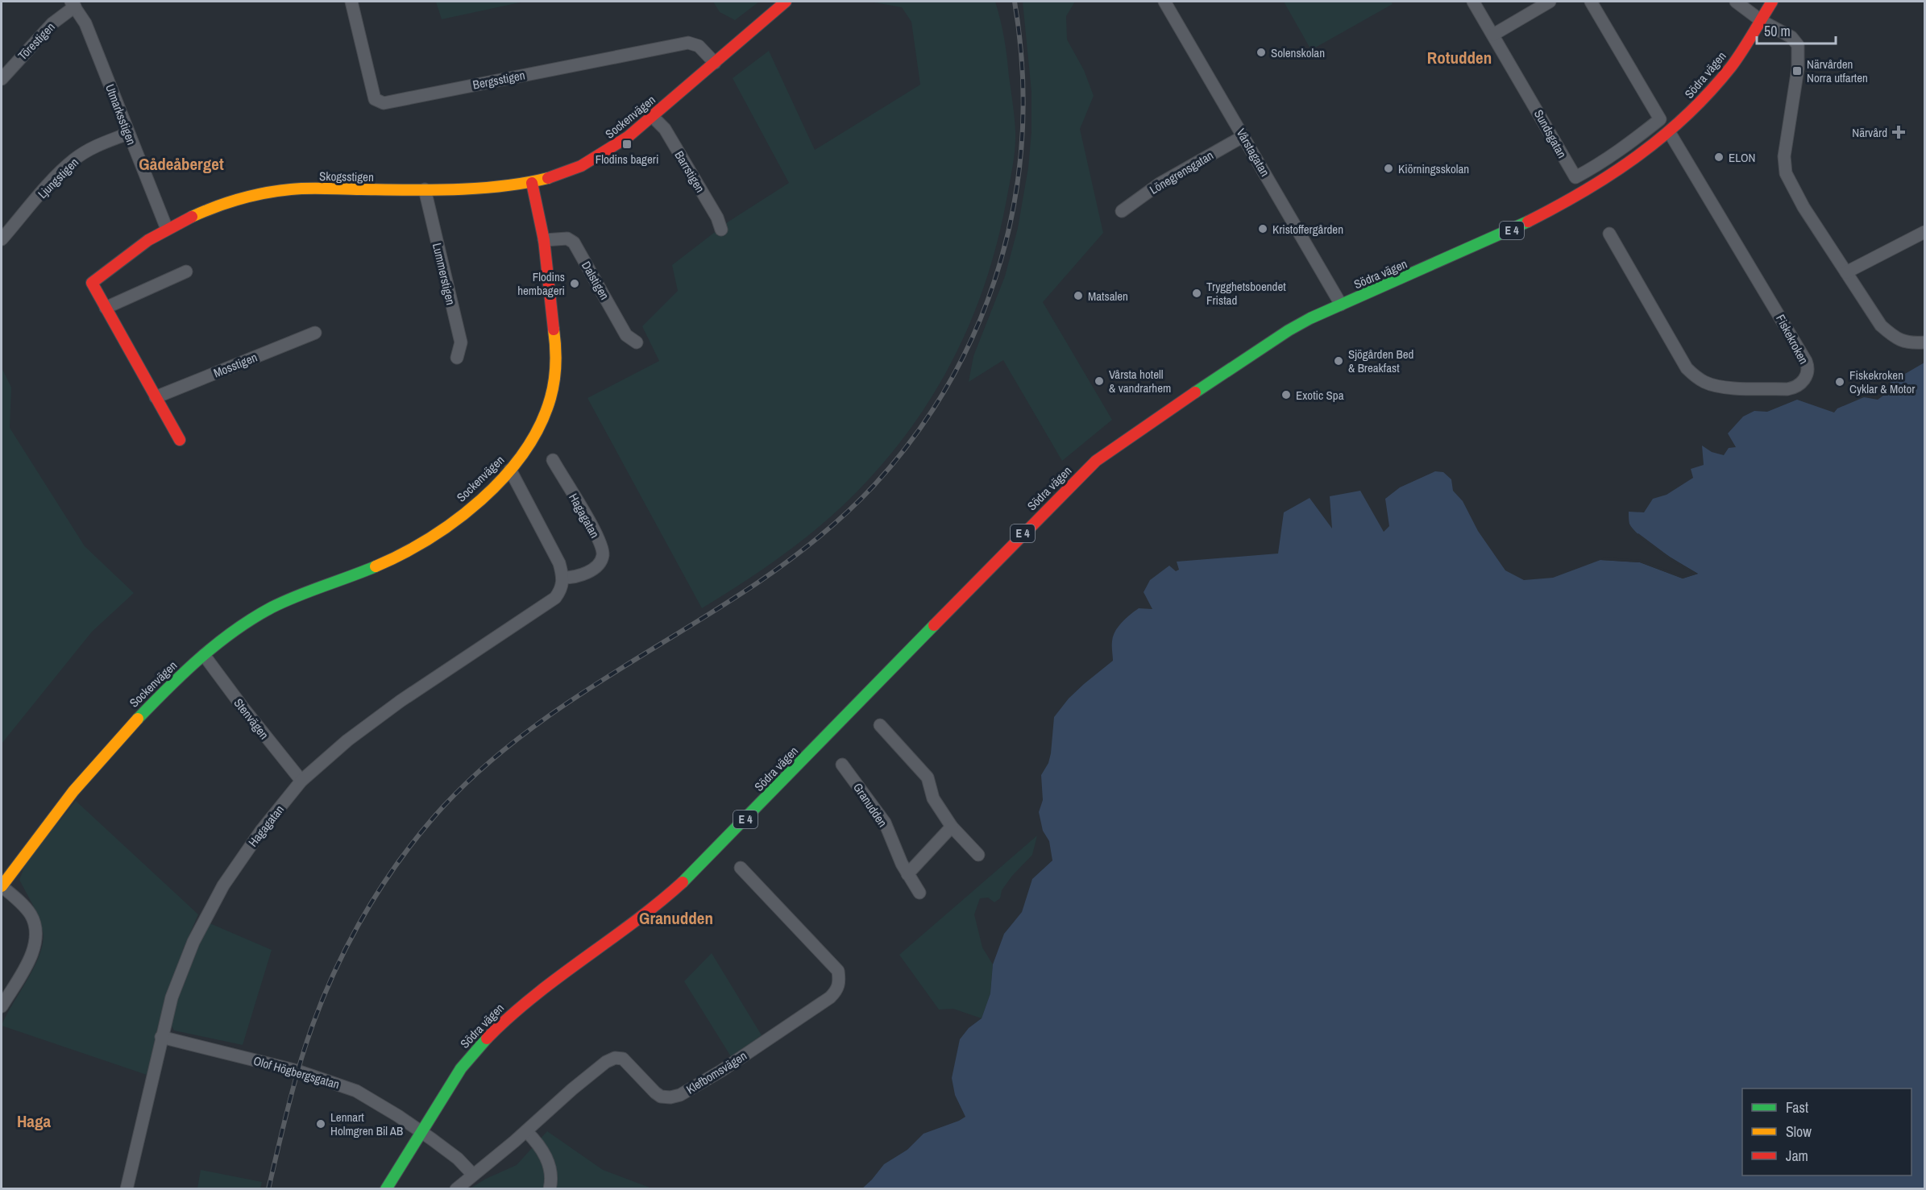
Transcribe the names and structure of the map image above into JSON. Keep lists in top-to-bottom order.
{
  "streets": {
    "main road": [
      "Södra vägen",
      "Sockenvägen",
      "Skogsstigen",
      "E 4"
    ],
    "street": [
      "Törestigen",
      "Bergsstigen",
      "Utmarksstigen",
      "Sundsgatan",
      "Vårstagatan",
      "Barrstigen",
      "Lönegrensgatan",
      "Ljungstigen",
      "Lummerstigen",
      "Dalstigen",
      "Fiskekroken",
      "Mosstigen",
      "Hagagatan",
      "Stenvägen",
      "Granudden",
      "Olof Högbergsgatan",
      "Klefbomsvägen"
    ]
  },
  "crossings": [
    ["Törestigen", "Utmarksstigen"],
    ["Södra vägen", "Vårstagatan"],
    ["Södra vägen", "Fiskekroken"],
    ["Södra vägen", "Olof Högbergsgatan"],
    ["Bergsstigen", "Sockenvägen"],
    ["Utmarksstigen", "Skogsstigen"],
    ["Utmarksstigen", "Ljungstigen"],
    ["Sockenvägen", "Barrstigen"],
    ["Sockenvägen", "Skogsstigen"],
    ["Sockenvägen", "Dalstigen"],
    ["Sockenvägen", "Stenvägen"],
    ["Vårstagatan", "Lönegrensgatan"],
    ["Skogsstigen", "Lummerstigen"],
    ["Hagagatan", "Stenvägen"],
    ["Hagagatan", "Olof Högbergsgatan"],
    ["Olof Högbergsgatan", "Klefbomsvägen"]
  ],
  "districts": [
    "Rotudden",
    "Gådeåberget",
    "Granudden",
    "Haga"
  ],
  "places": {
    "other": [
      "Solenskolan",
      "ELON",
      "Kiörningsskolan",
      "Kristoffergården",
      "Flodins hembageri",
      "Trygghetsboendet Fristad",
      "Matsalen",
      "Sjögården Bed & Breakfast",
      "Vårsta hotell & vandrarhem",
      "Fiskekroken Cyklar & Motor",
      "Exotic Spa",
      "Lennart Holmgren Bil AB"
    ],
    "transit": ["Närvården Norra utfarten", "Flodins bageri"],
    "health": ["Närvård"]
  },
  "legend": ["Fast", "Slow", "Jam"],
  "scale_bar": "50 m"
}
